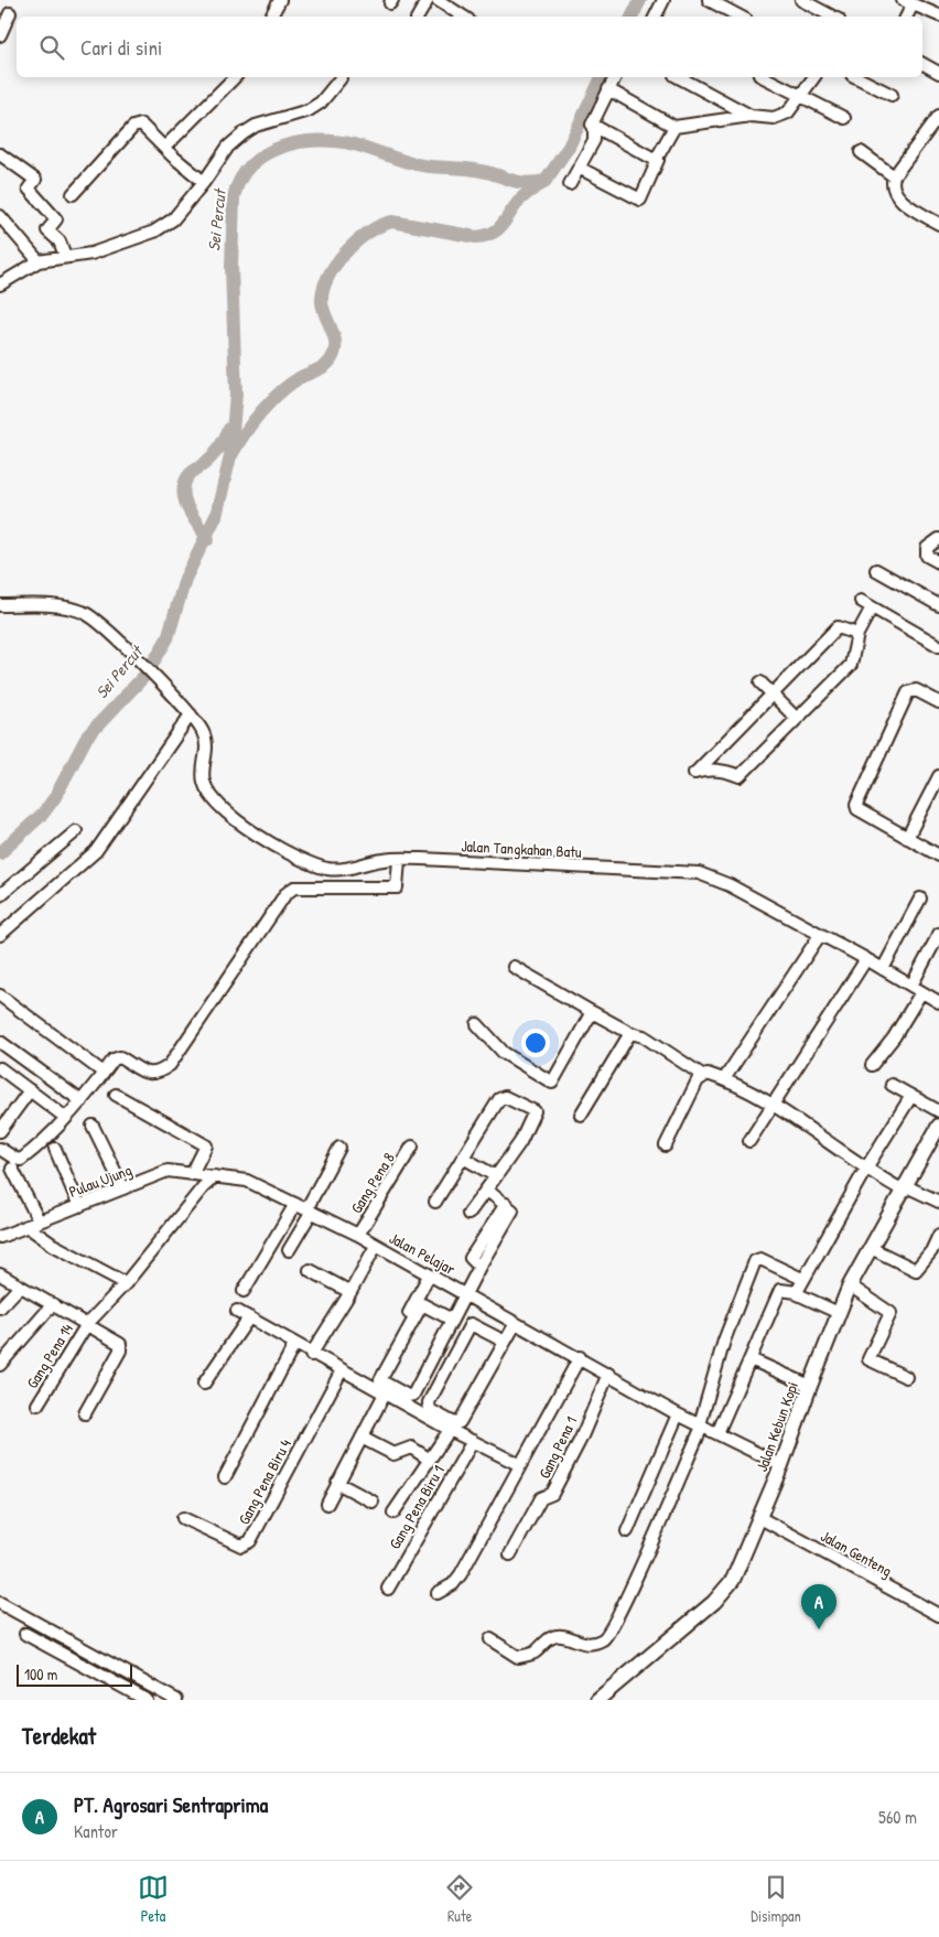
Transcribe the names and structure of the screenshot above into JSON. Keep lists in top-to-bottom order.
{
  "streets": {
    "main road": ["Jalan Kebun Kopi"],
    "street": [
      "Jalan Tangkahan Batu",
      "Pulau Ujung",
      "Gang Pena 8",
      "Jalan Pelajar",
      "Gang Pena 14",
      "Gang Pena 1",
      "Gang Pena Biru 4",
      "Gang Pena Biru 1",
      "Jalan Genteng"
    ]
  },
  "crossings": [
    ["Pulau Ujung", "Jalan Pelajar"],
    ["Gang Pena 8", "Jalan Pelajar"],
    ["Jalan Pelajar", "Jalan Kebun Kopi"],
    ["Jalan Pelajar", "Gang Pena 1"],
    ["Jalan Kebun Kopi", "Jalan Genteng"]
  ],
  "water": ["Sei Percut"],
  "scale_bar": "100 m",
  "page": {
    "search": "Cari di sini",
    "pins": "A",
    "scale": "100 m",
    "heading": "Terdekat",
    "list": [
      {
        "mark": "A",
        "name": "PT. Agrosari Sentraprima",
        "note": "Kantor",
        "value": "560 m"
      }
    ],
    "nav": ["Peta", "Rute", "Disimpan"]
  }
}
